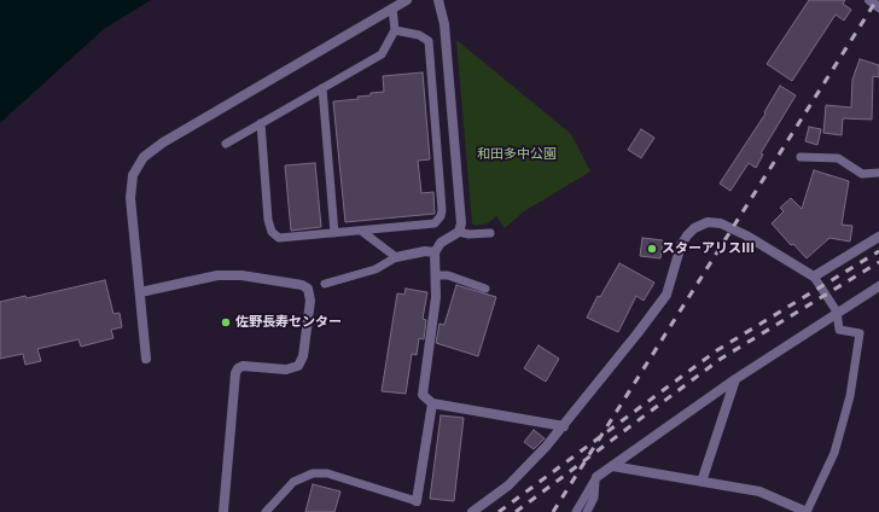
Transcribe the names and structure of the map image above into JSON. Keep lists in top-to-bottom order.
{
  "parks": ["和田多中公園"],
  "places": ["スターアリスⅢ", "佐野長寿センター"]
}
